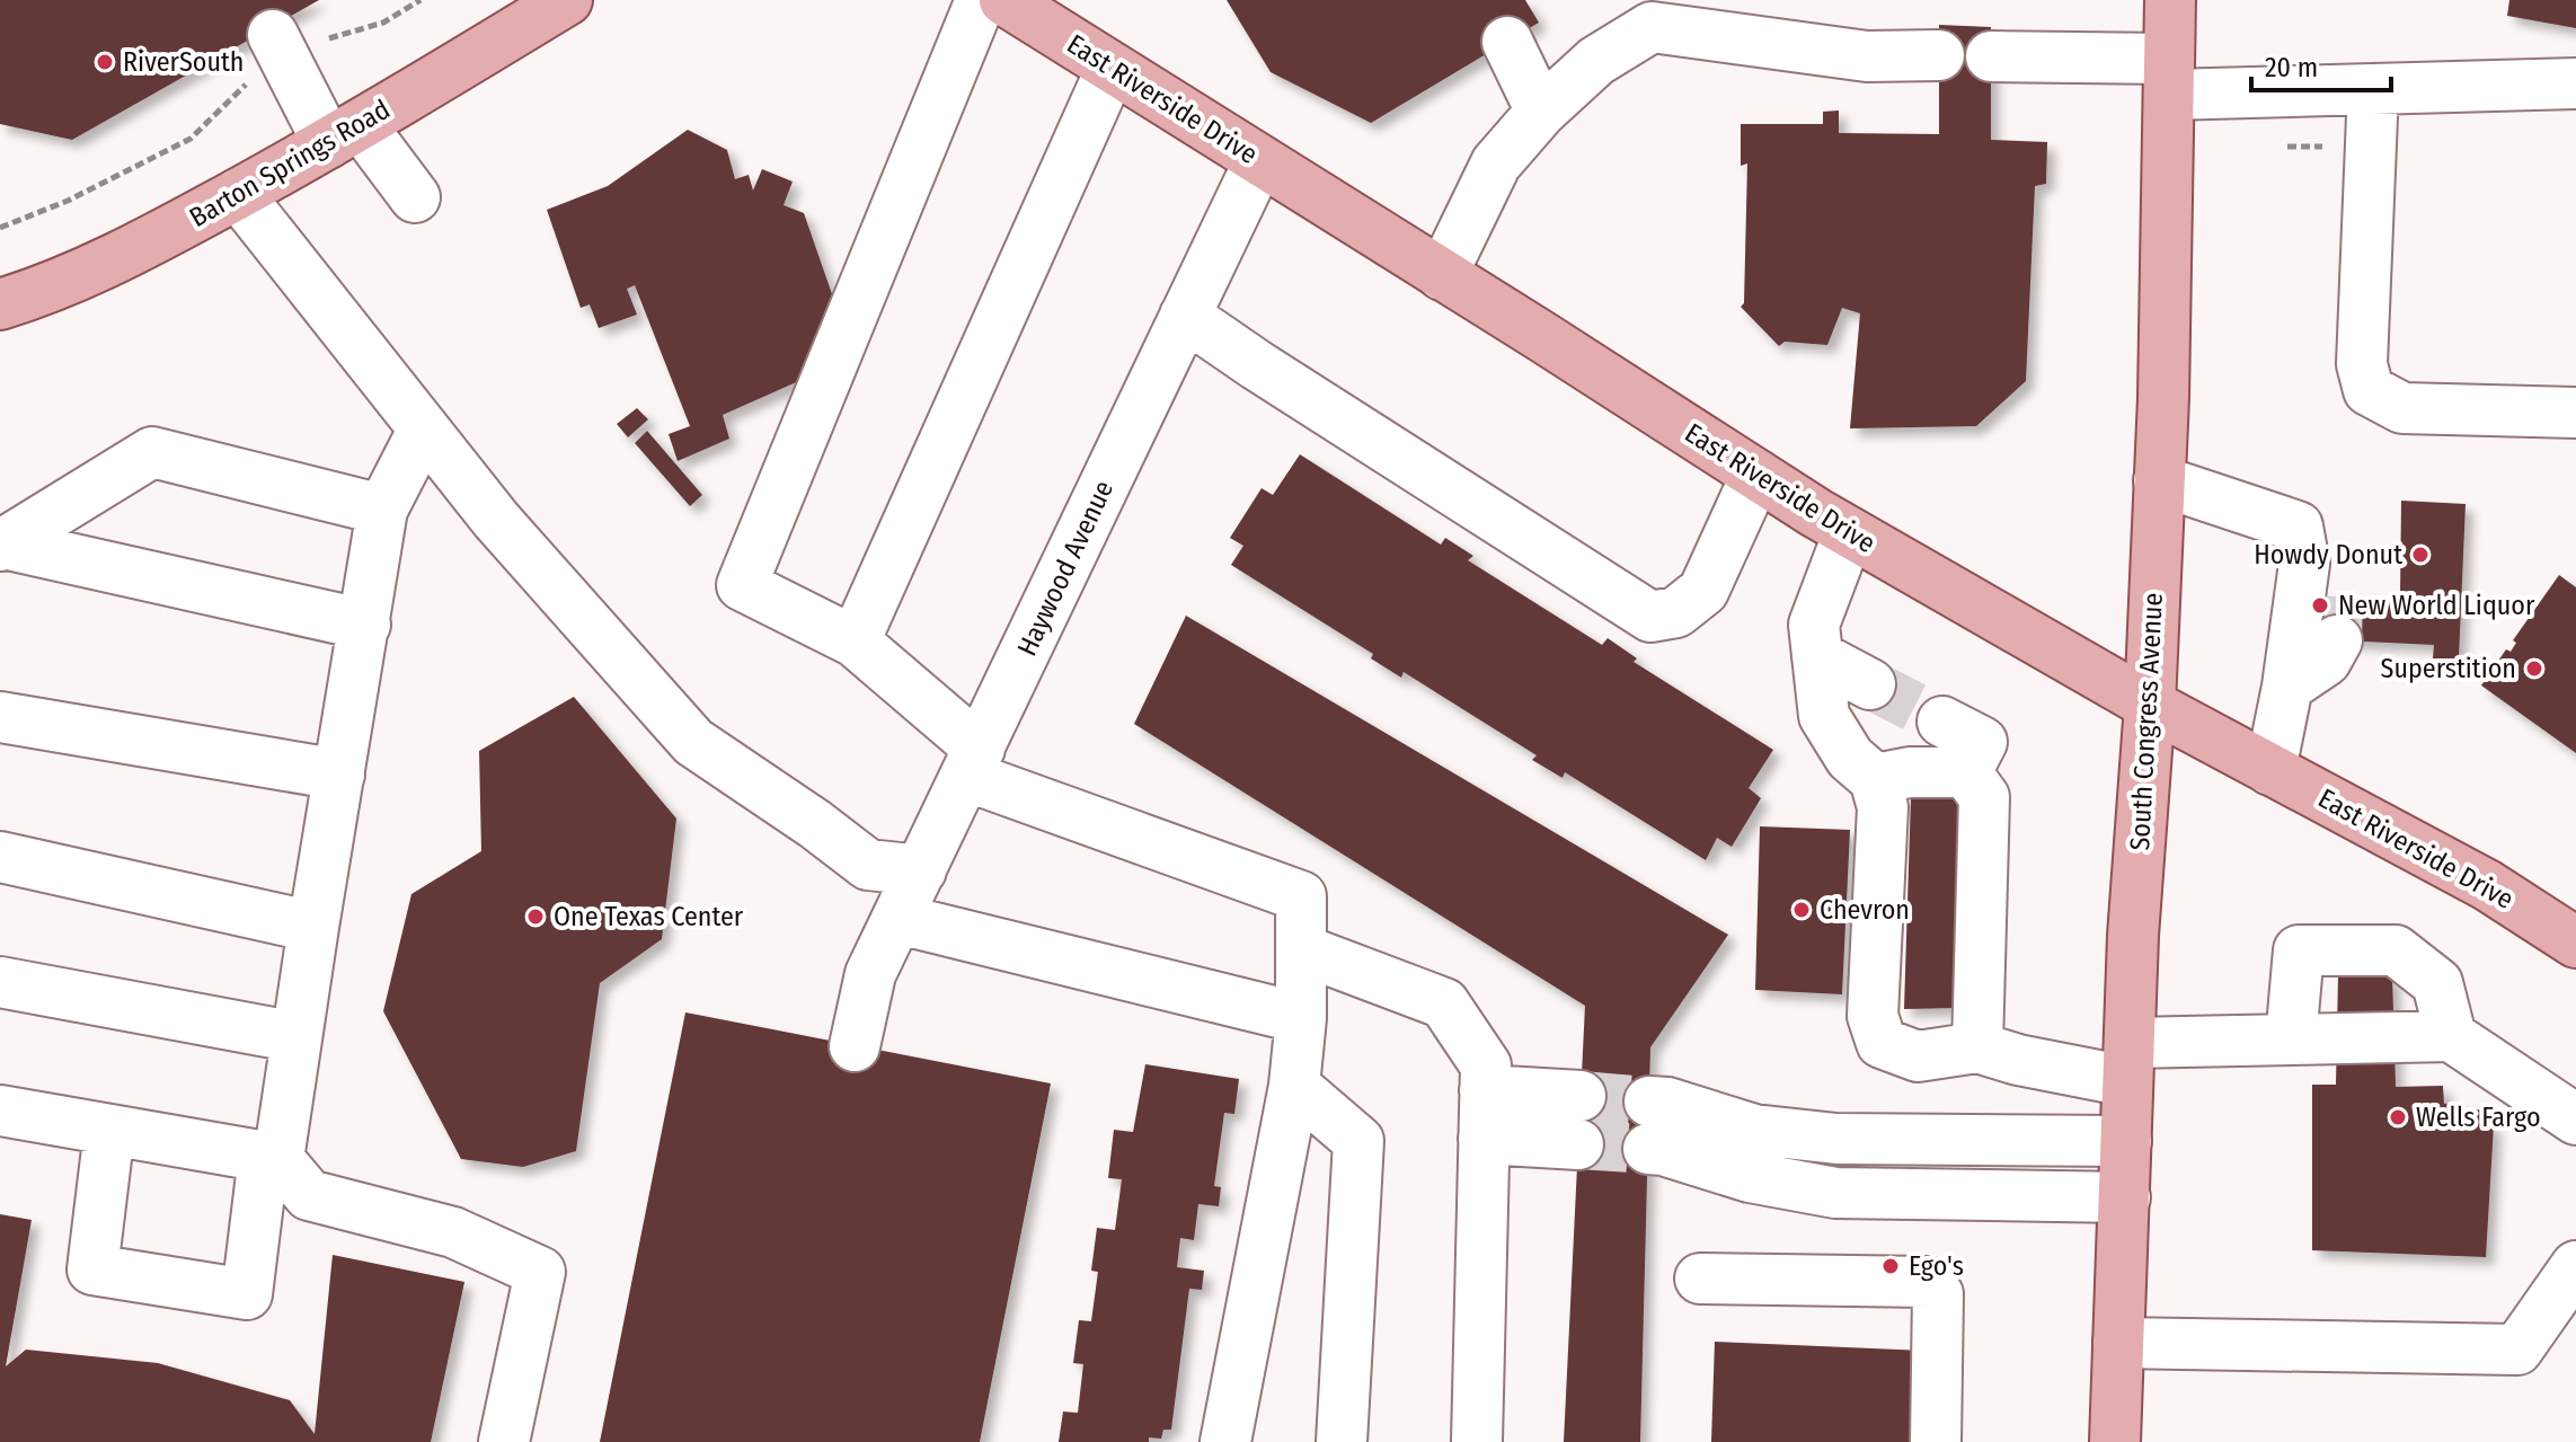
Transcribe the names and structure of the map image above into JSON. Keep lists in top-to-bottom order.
{
  "streets": {
    "main road": ["East Riverside Drive", "Barton Springs Road", "South Congress Avenue"],
    "street": ["Haywood Avenue"]
  },
  "crossings": [
    ["East Riverside Drive", "Haywood Avenue"],
    ["East Riverside Drive", "South Congress Avenue"]
  ],
  "places": [
    "RiverSouth",
    "Howdy Donut",
    "New World Liquor",
    "Superstition",
    "Chevron",
    "One Texas Center",
    "Wells Fargo",
    "Ego's"
  ],
  "scale_bar": "20 m"
}
